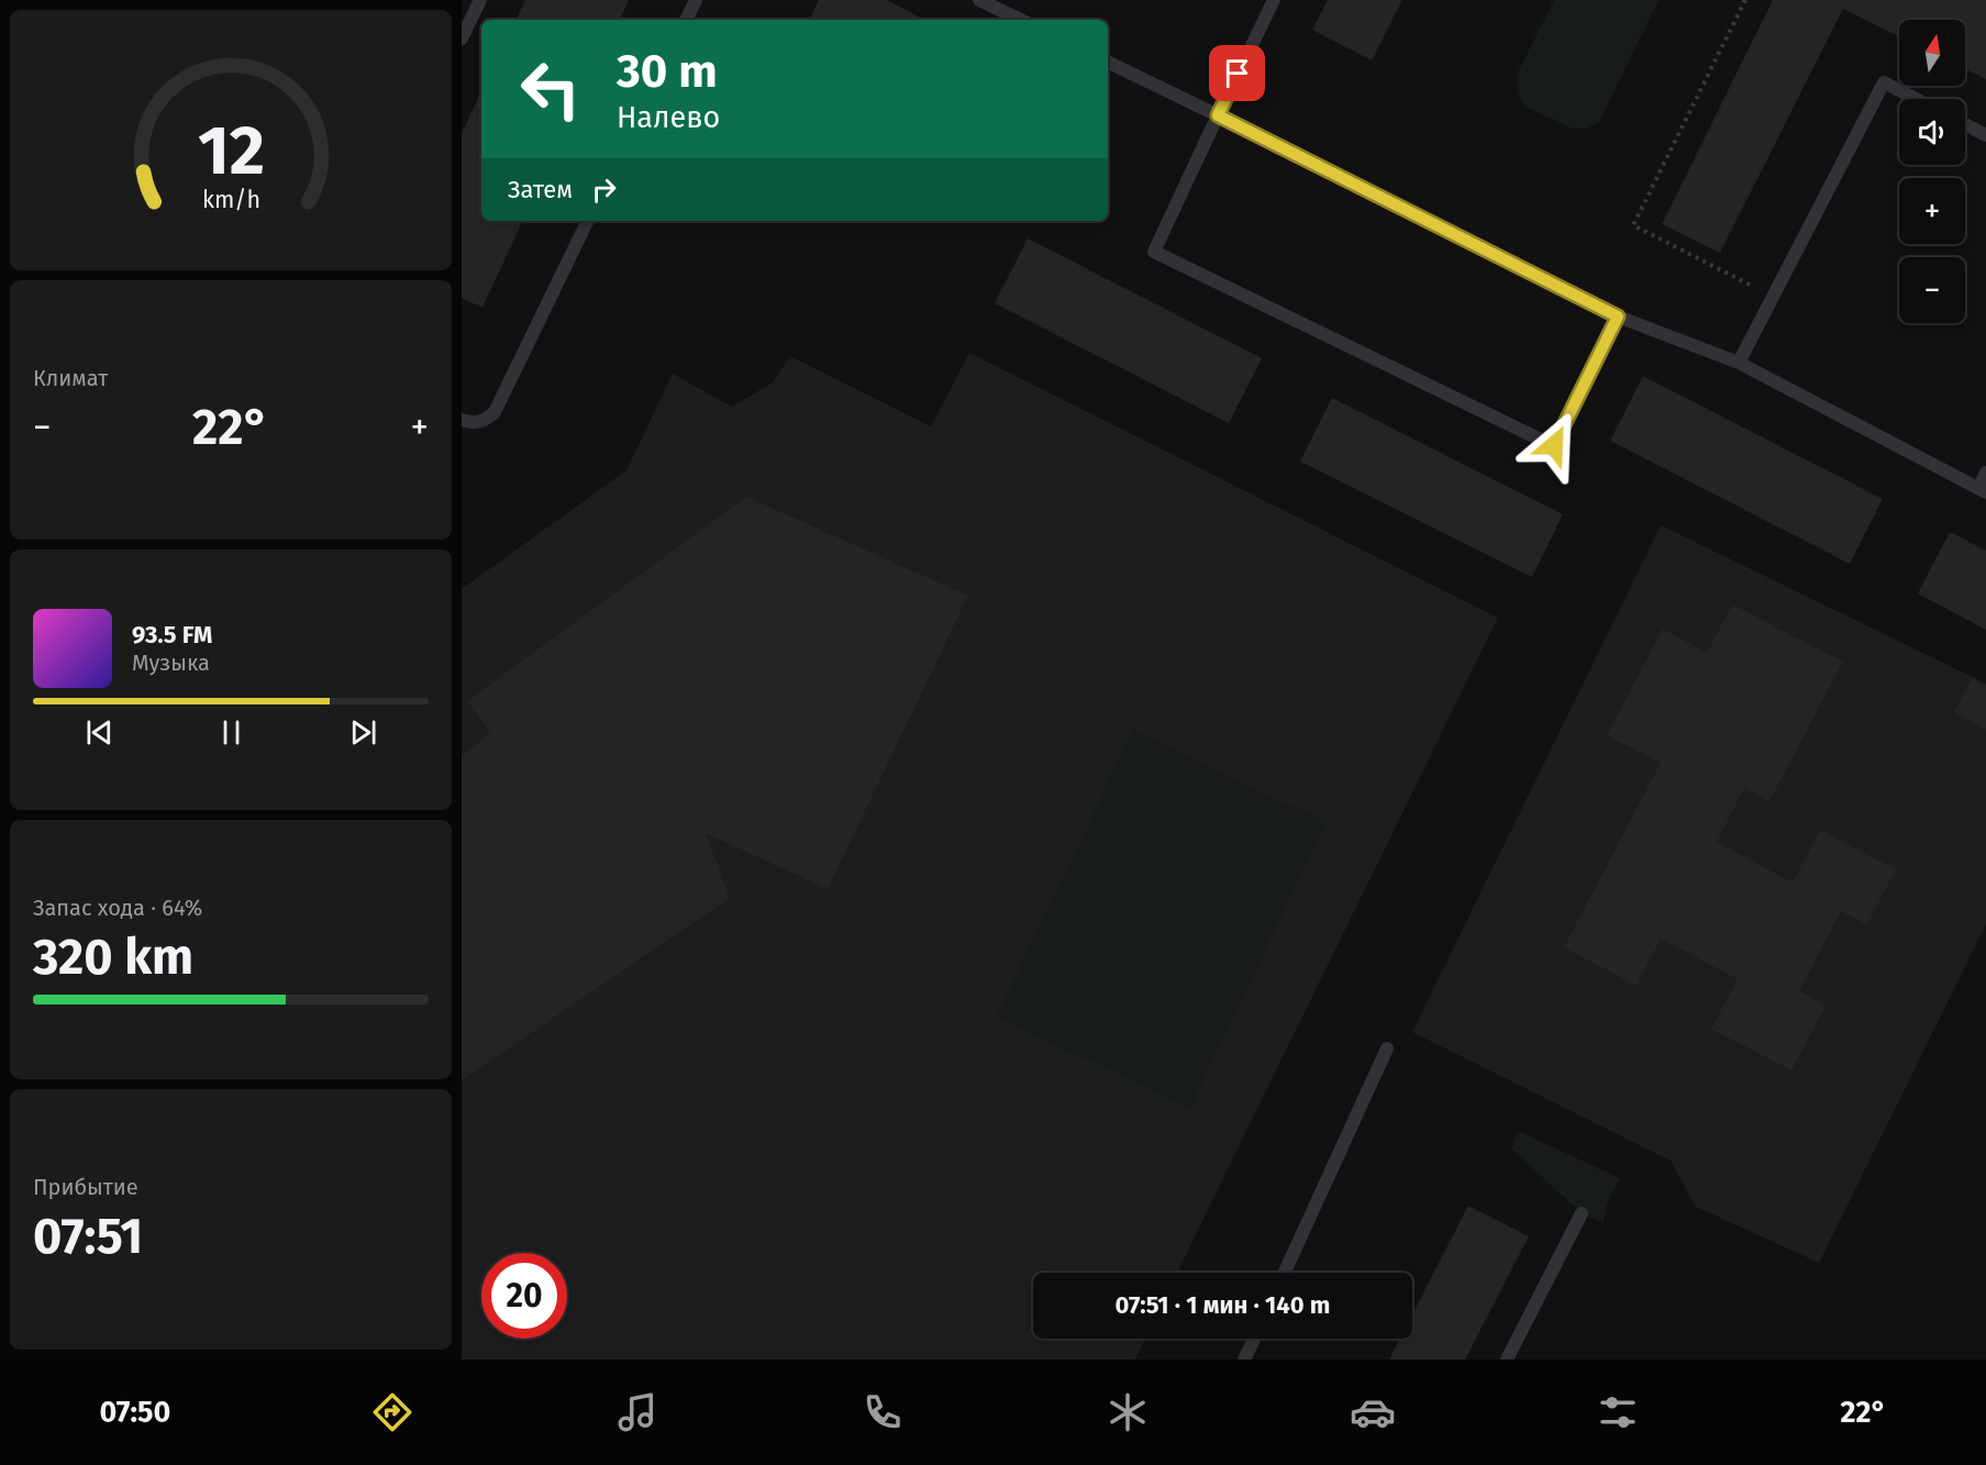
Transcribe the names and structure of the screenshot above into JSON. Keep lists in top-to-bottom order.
{
  "north": "top",
  "page": {
    "map_buttons": ["+", "−"],
    "turn": ["30 m", "Налево"],
    "then": "Затем",
    "tile": [
      "Климат",
      ["Запас хода · 64%", "320 km"],
      ["Прибытие", "07:51"]
    ],
    "heat": ["−", "22°", "+"],
    "song": ["93.5 FM", "Музыка"],
    "limit": "20",
    "trip": "07:51 · 1 мин · 140 m",
    "tabs": ["07:50", "22°"],
    "gauge": ["12", "km/h"]
  }
}
